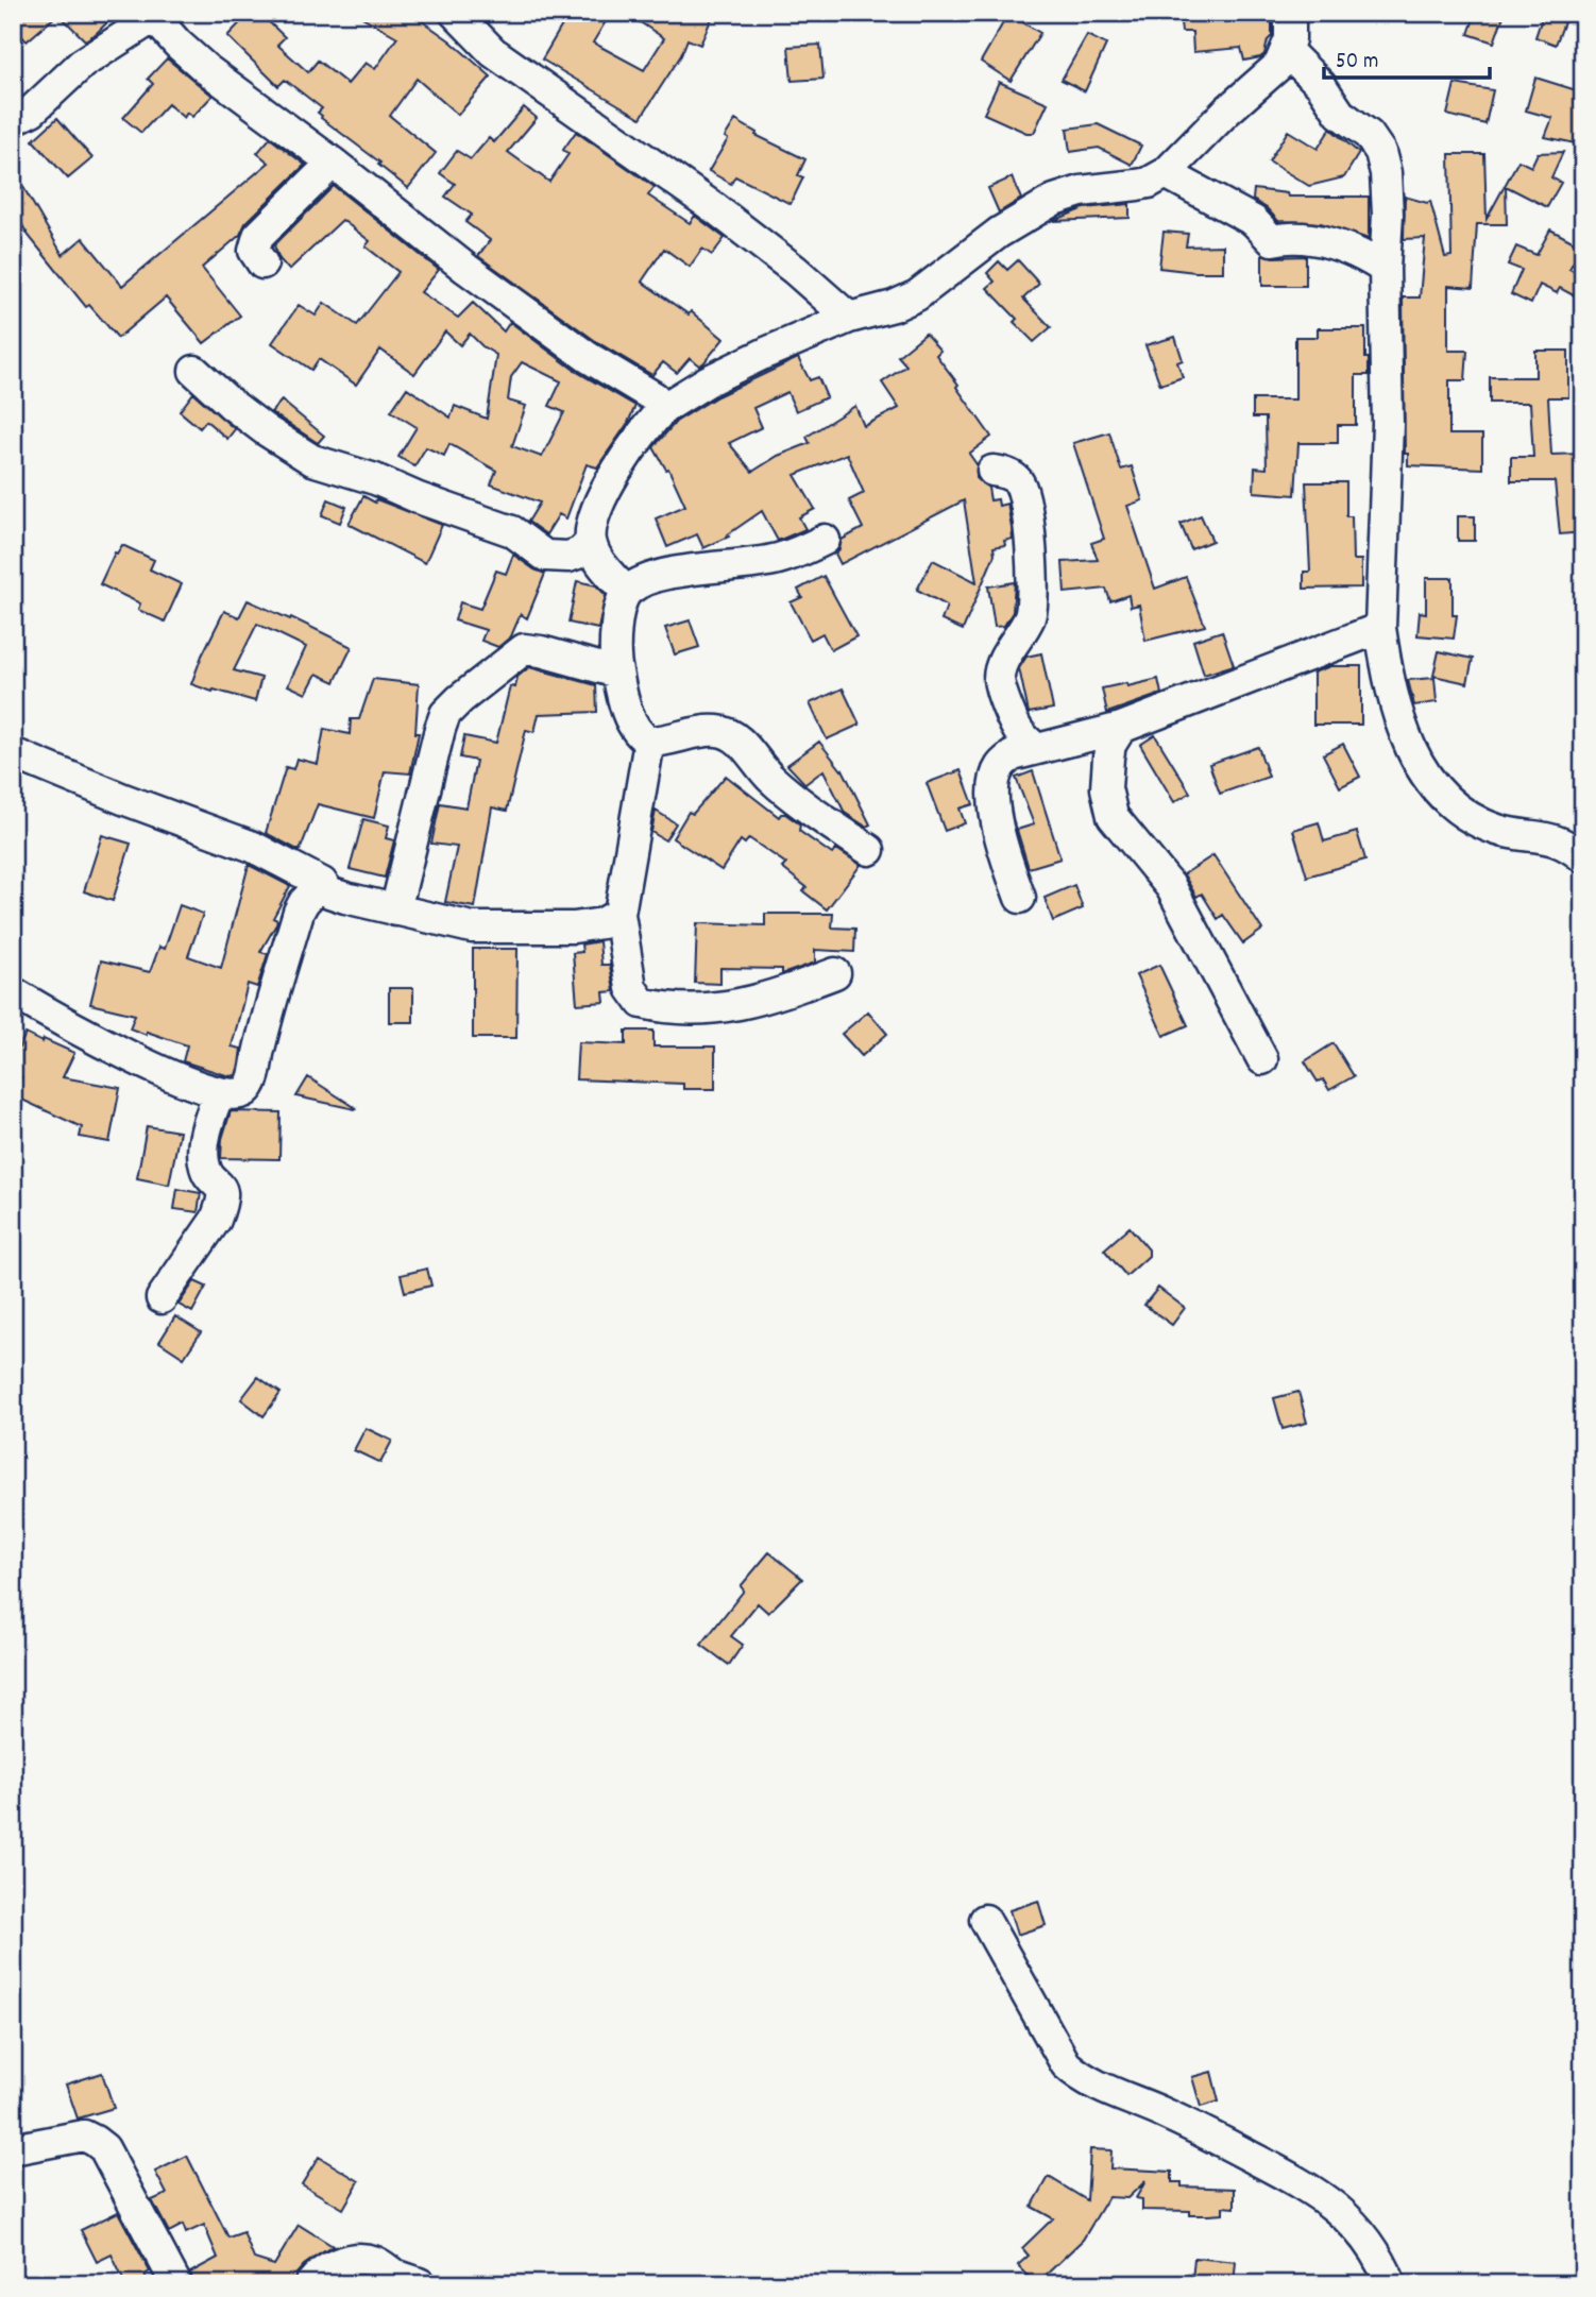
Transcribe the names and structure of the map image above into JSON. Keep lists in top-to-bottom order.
{
  "scale_bar": "50 m"
}
